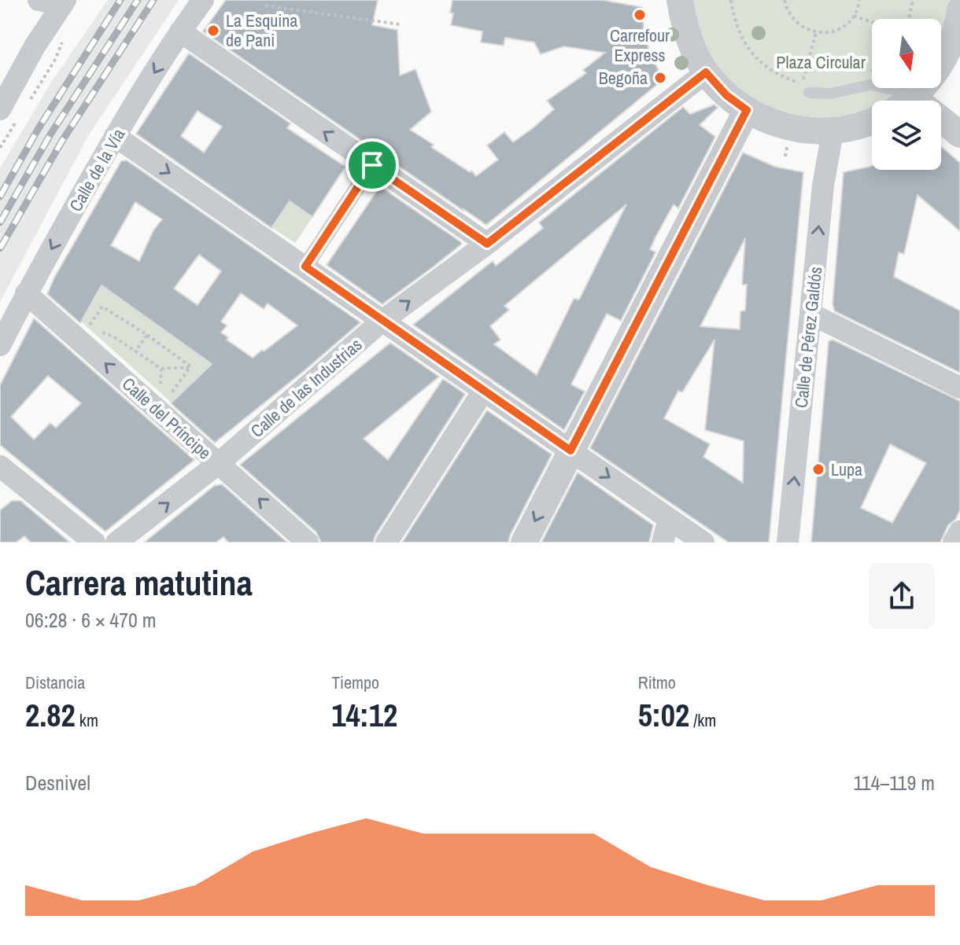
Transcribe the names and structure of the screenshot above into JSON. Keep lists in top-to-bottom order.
{
  "streets": {
    "street": [
      "Calle de la Vía",
      "Calle de Pérez Galdós",
      "Calle de las Industrias",
      "Calle del Príncipe"
    ]
  },
  "crossings": [
    ["Calle de la Vía", "Calle del Príncipe"],
    ["Calle de las Industrias", "Calle del Príncipe"]
  ],
  "parks": ["Plaza Circular"],
  "places": [
    "Carrefour Express",
    "La Esquina de Pani",
    "Begoña",
    "Lupa"
  ],
  "north": "bottom",
  "page": {
    "heading": ["Carrera matutina", "06:28 · 6 × 470 m"],
    "stats": [
      ["Distancia", "2.82 km"],
      ["Tiempo", "14:12"],
      ["Ritmo", "5:02 /km"]
    ],
    "chart": ["Desnivel", "114–119 m"]
  }
}
